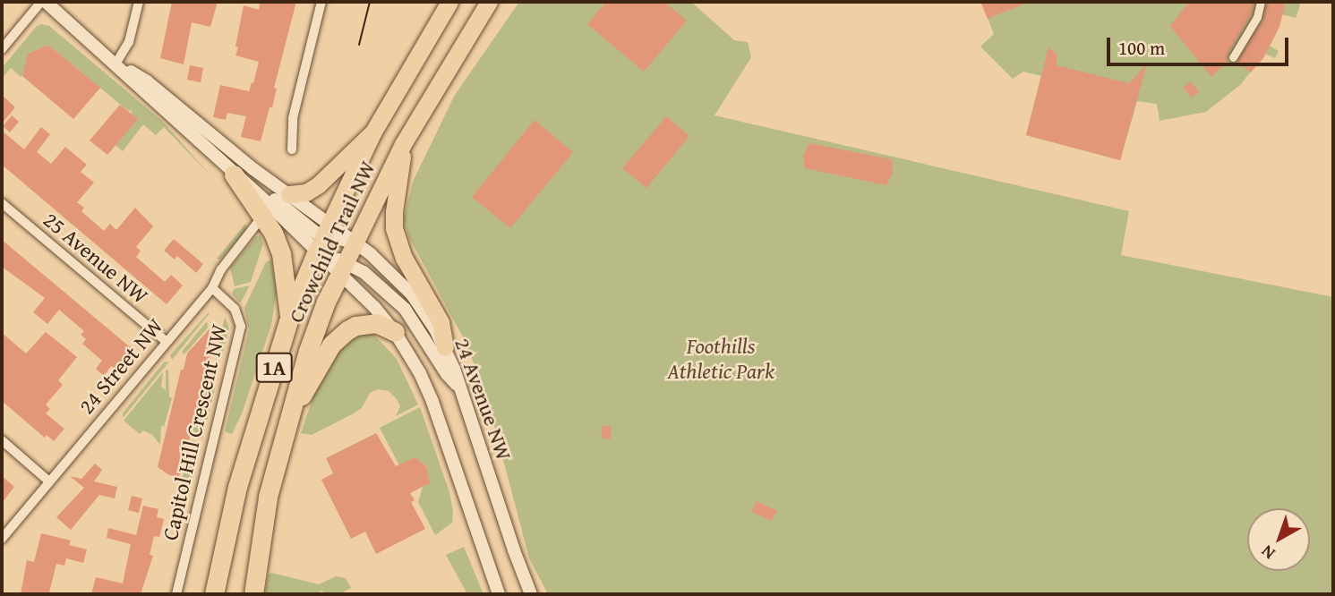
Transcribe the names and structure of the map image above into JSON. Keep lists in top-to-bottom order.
{
  "streets": {
    "highway": ["Crowchild Trail NW", "1A"],
    "street": [
      "25 Avenue NW",
      "24 Street NW",
      "24 Avenue NW",
      "Capitol Hill Crescent NW"
    ]
  },
  "crossings": [
    ["Crowchild Trail NW", "24 Avenue NW"],
    ["25 Avenue NW", "24 Street NW"],
    ["24 Street NW", "Capitol Hill Crescent NW"]
  ],
  "parks": ["Foothills Athletic Park"],
  "scale_bar": "100 m",
  "north": "bottom left"
}
